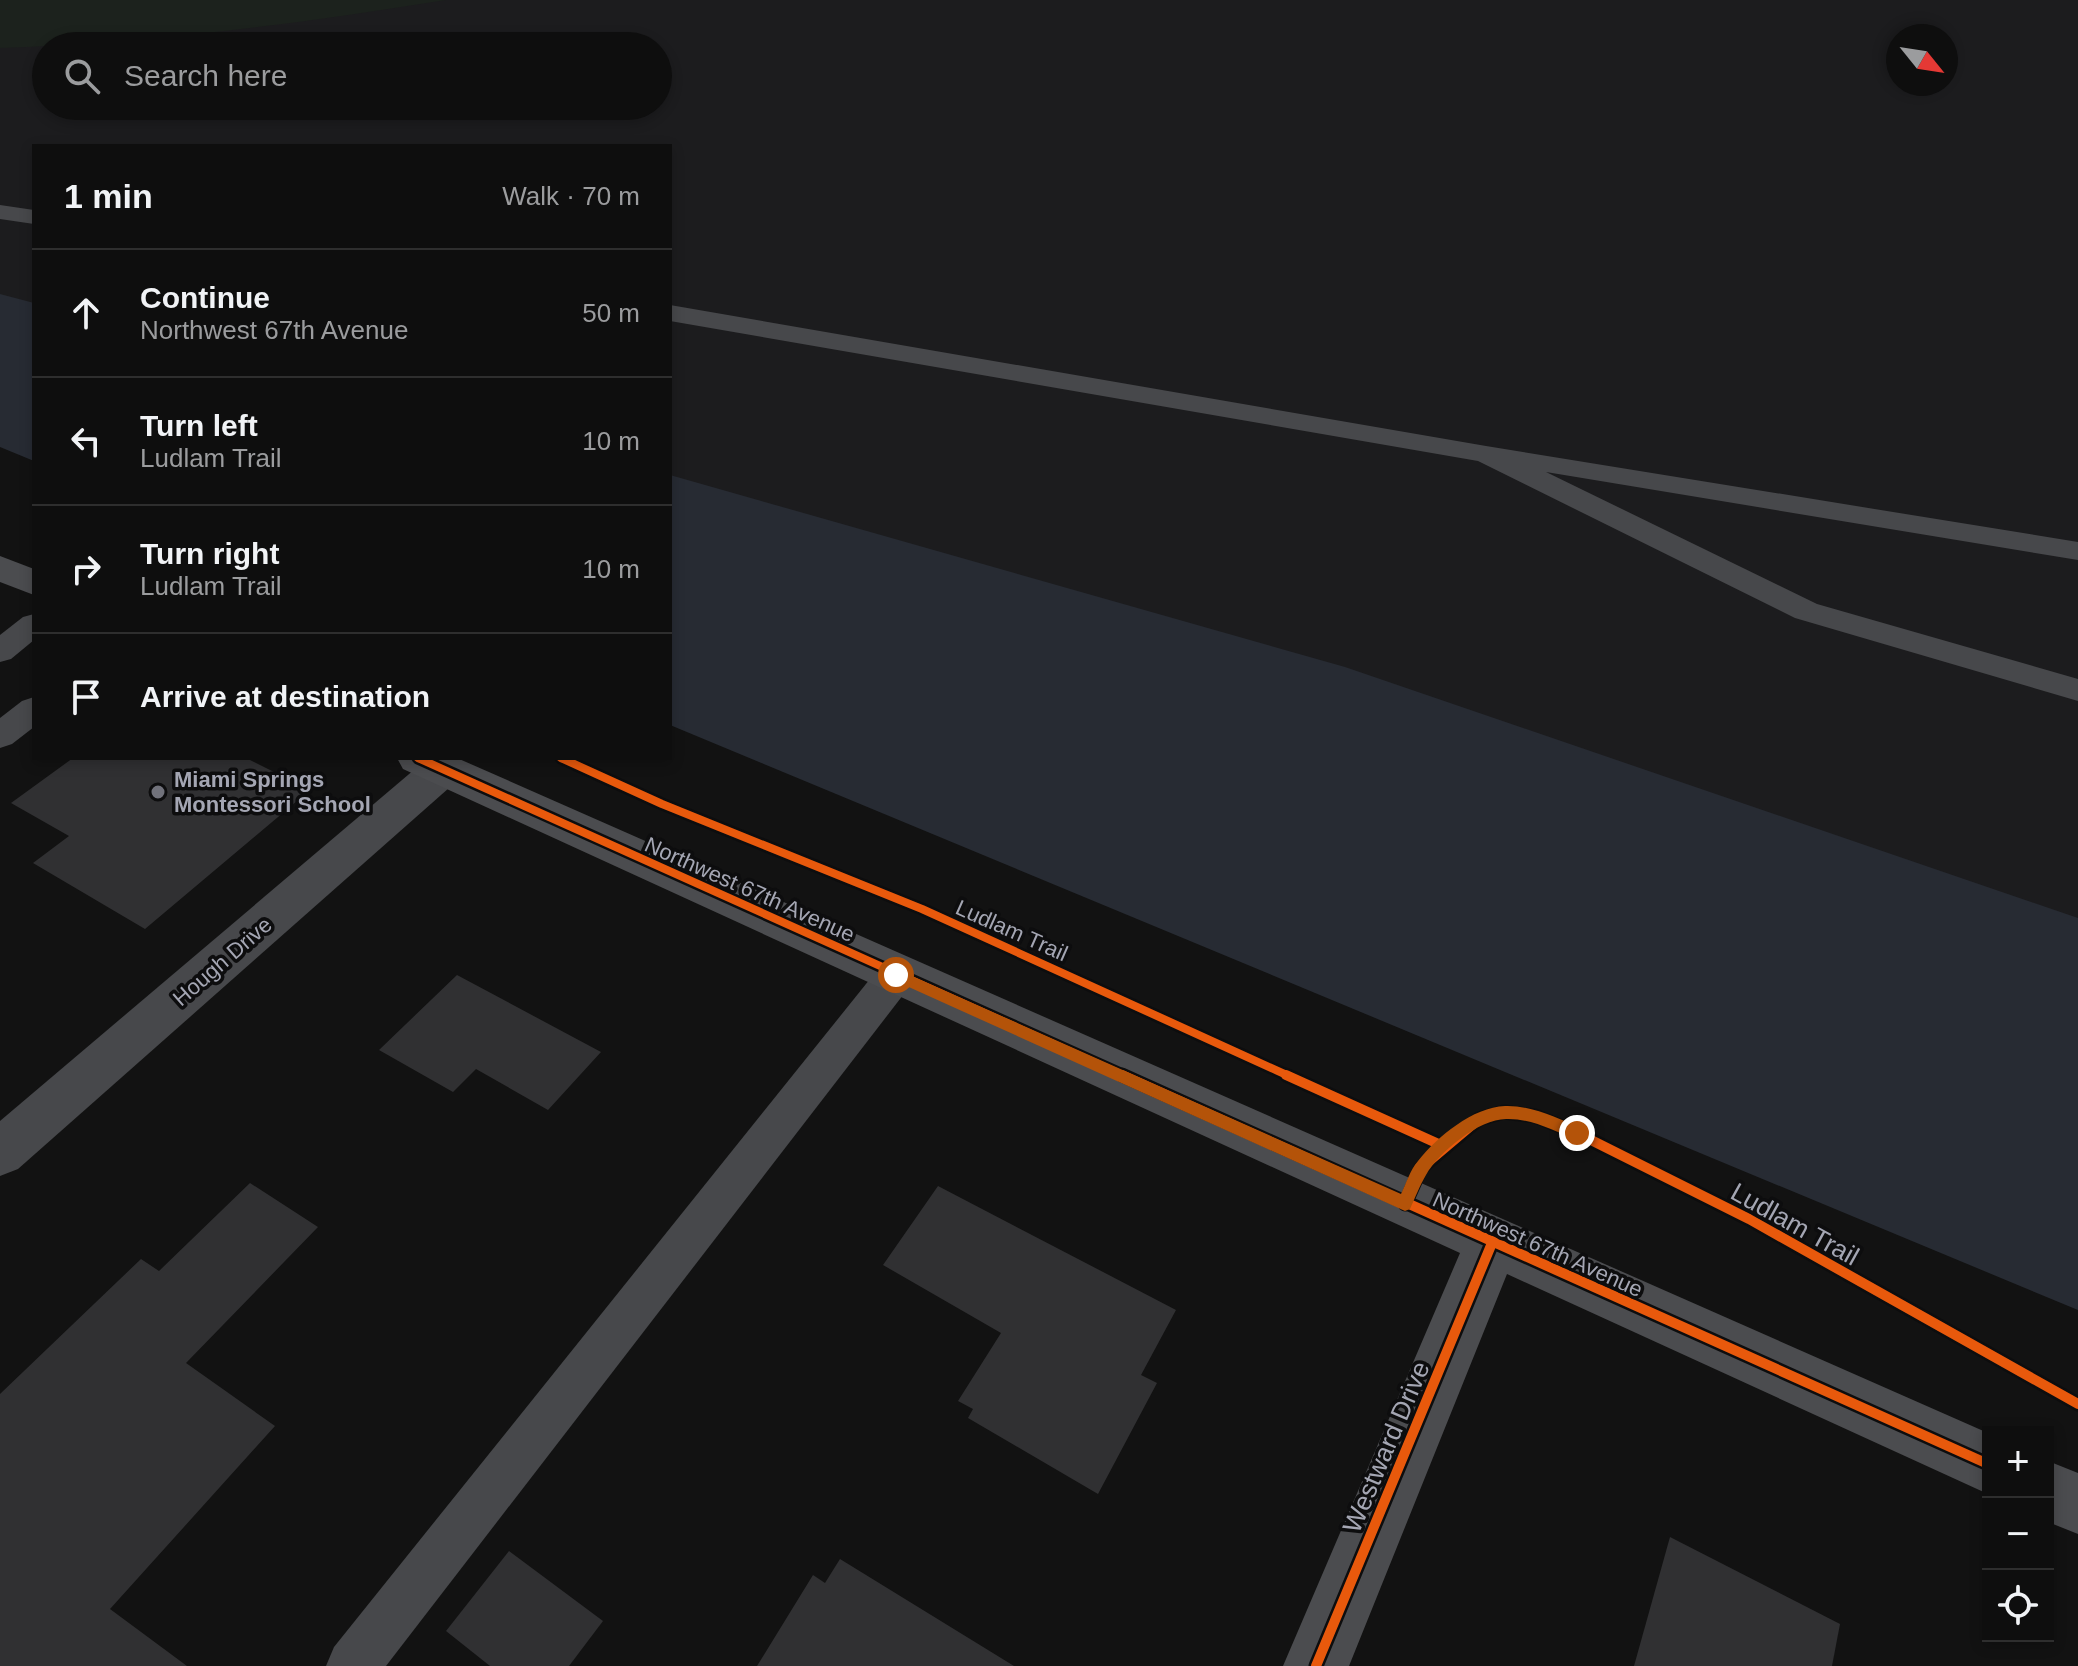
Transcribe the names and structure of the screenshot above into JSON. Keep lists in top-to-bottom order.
{
  "streets": {
    "street": ["Northwest 67th Avenue", "Hough Drive", "Westward Drive"],
    "cycle path": ["Ludlam Trail"]
  },
  "crossings": [
    ["Northwest 67th Avenue", "Hough Drive"],
    ["Northwest 67th Avenue", "Westward Drive"]
  ],
  "places": ["Miami Springs Montessori School"],
  "north": "bottom right",
  "page": {
    "search": "Search here",
    "heading": ["1 min", "Walk · 70 m"],
    "list": [
      ["Continue", "Northwest 67th Avenue", "50 m"],
      ["Turn left", "Ludlam Trail", "10 m"],
      ["Turn right", "Ludlam Trail", "10 m"],
      "Arrive at destination"
    ],
    "map_buttons": ["+", "−"]
  }
}
